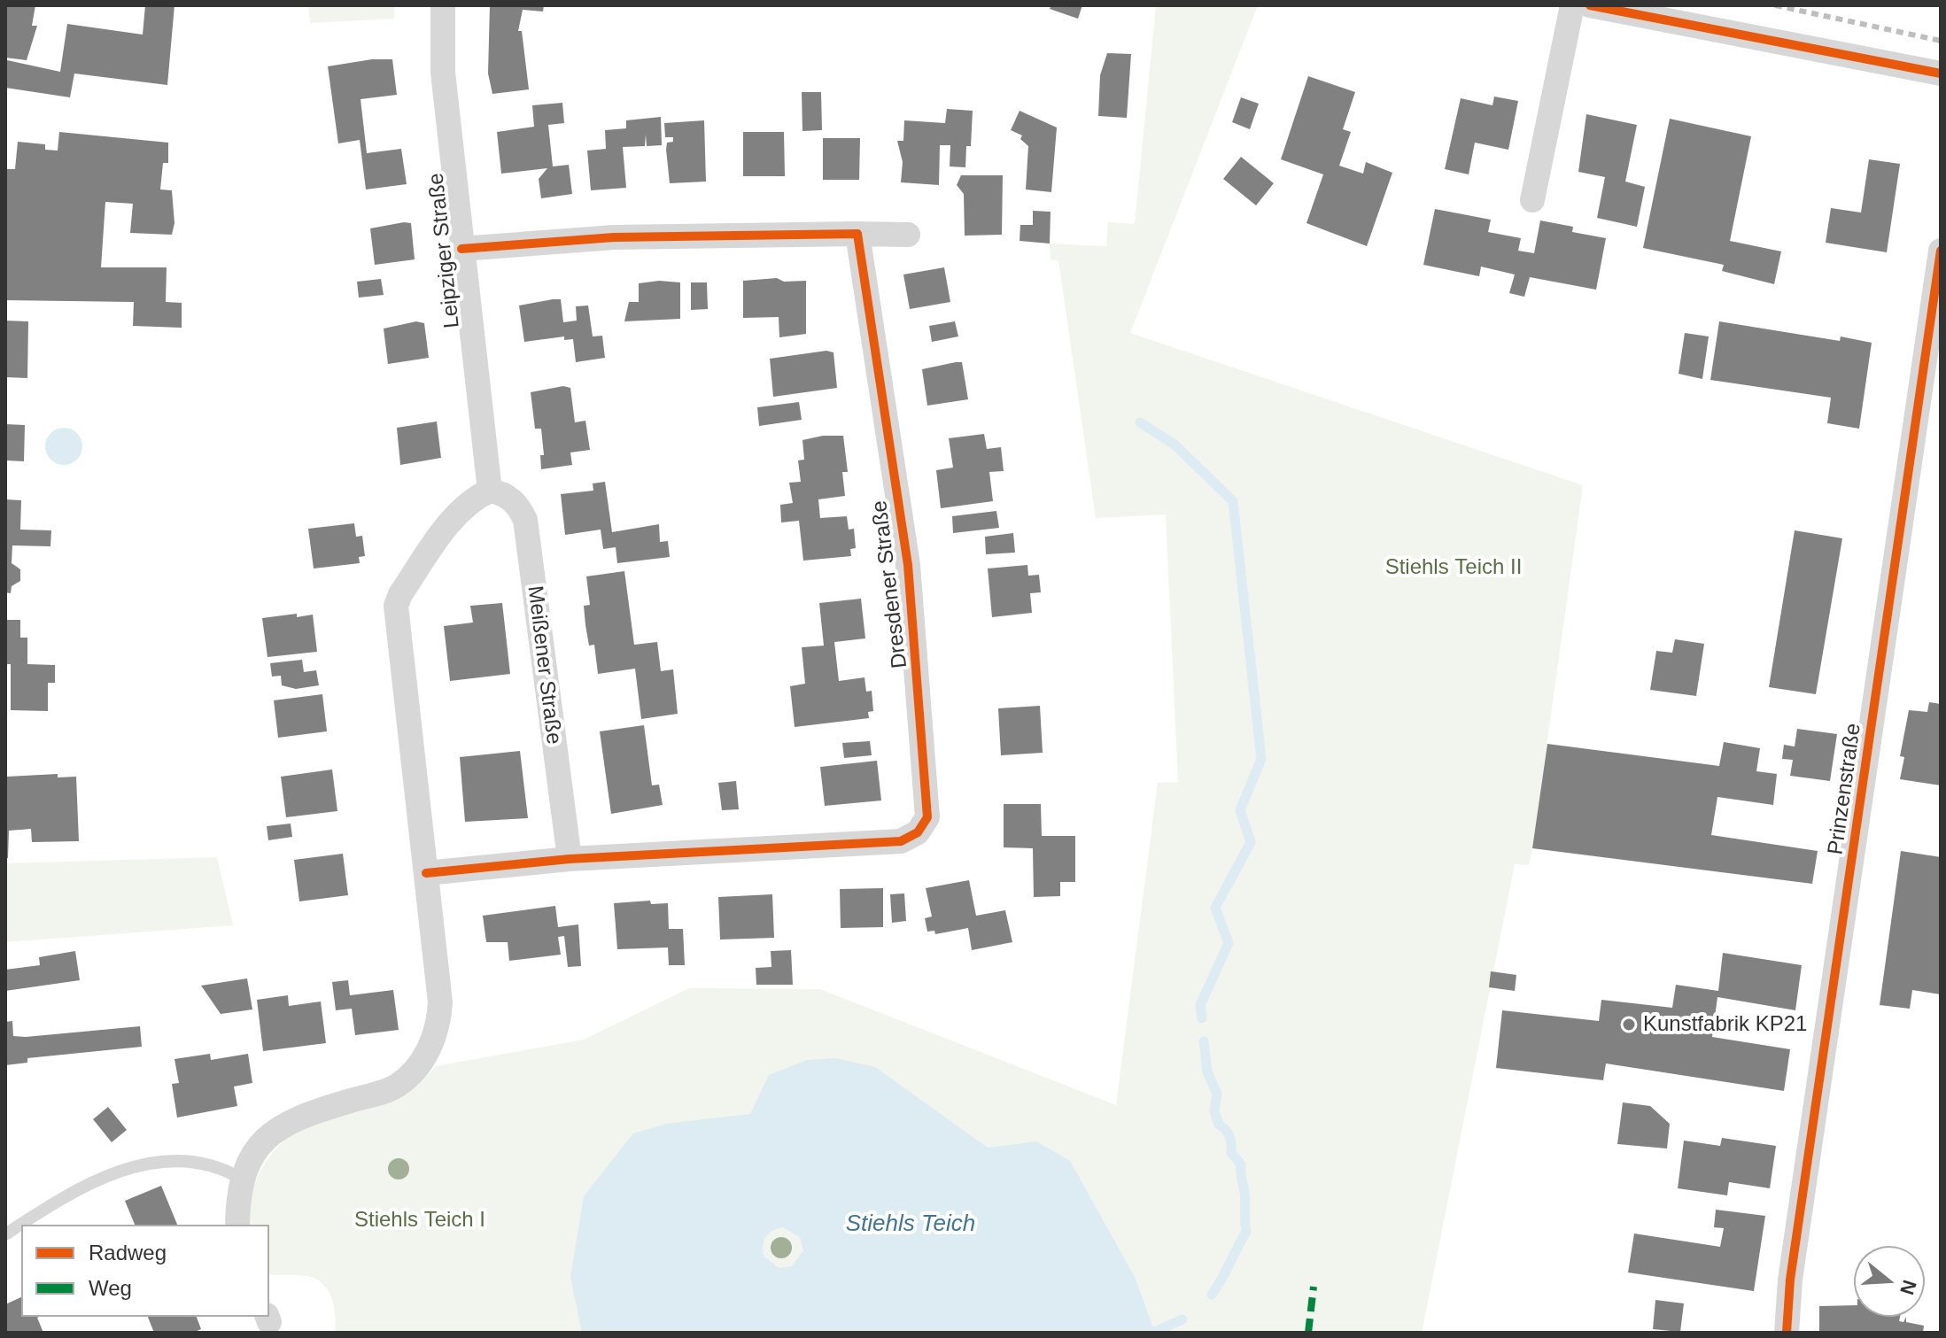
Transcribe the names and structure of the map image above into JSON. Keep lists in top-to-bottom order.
{
  "streets": {
    "street": [
      "Leipziger Straße",
      "Dresdener Straße",
      "Meißener Straße",
      "Prinzenstraße"
    ]
  },
  "crossings": [
    ["Leipziger Straße", "Meißener Straße"],
    ["Dresdener Straße", "Meißener Straße"]
  ],
  "water": ["Stiehls Teich"],
  "parks": ["Stiehls Teich II", "Stiehls Teich I"],
  "places": ["Kunstfabrik KP21"],
  "legend": ["Radweg", "Weg"],
  "north": "right"
}
